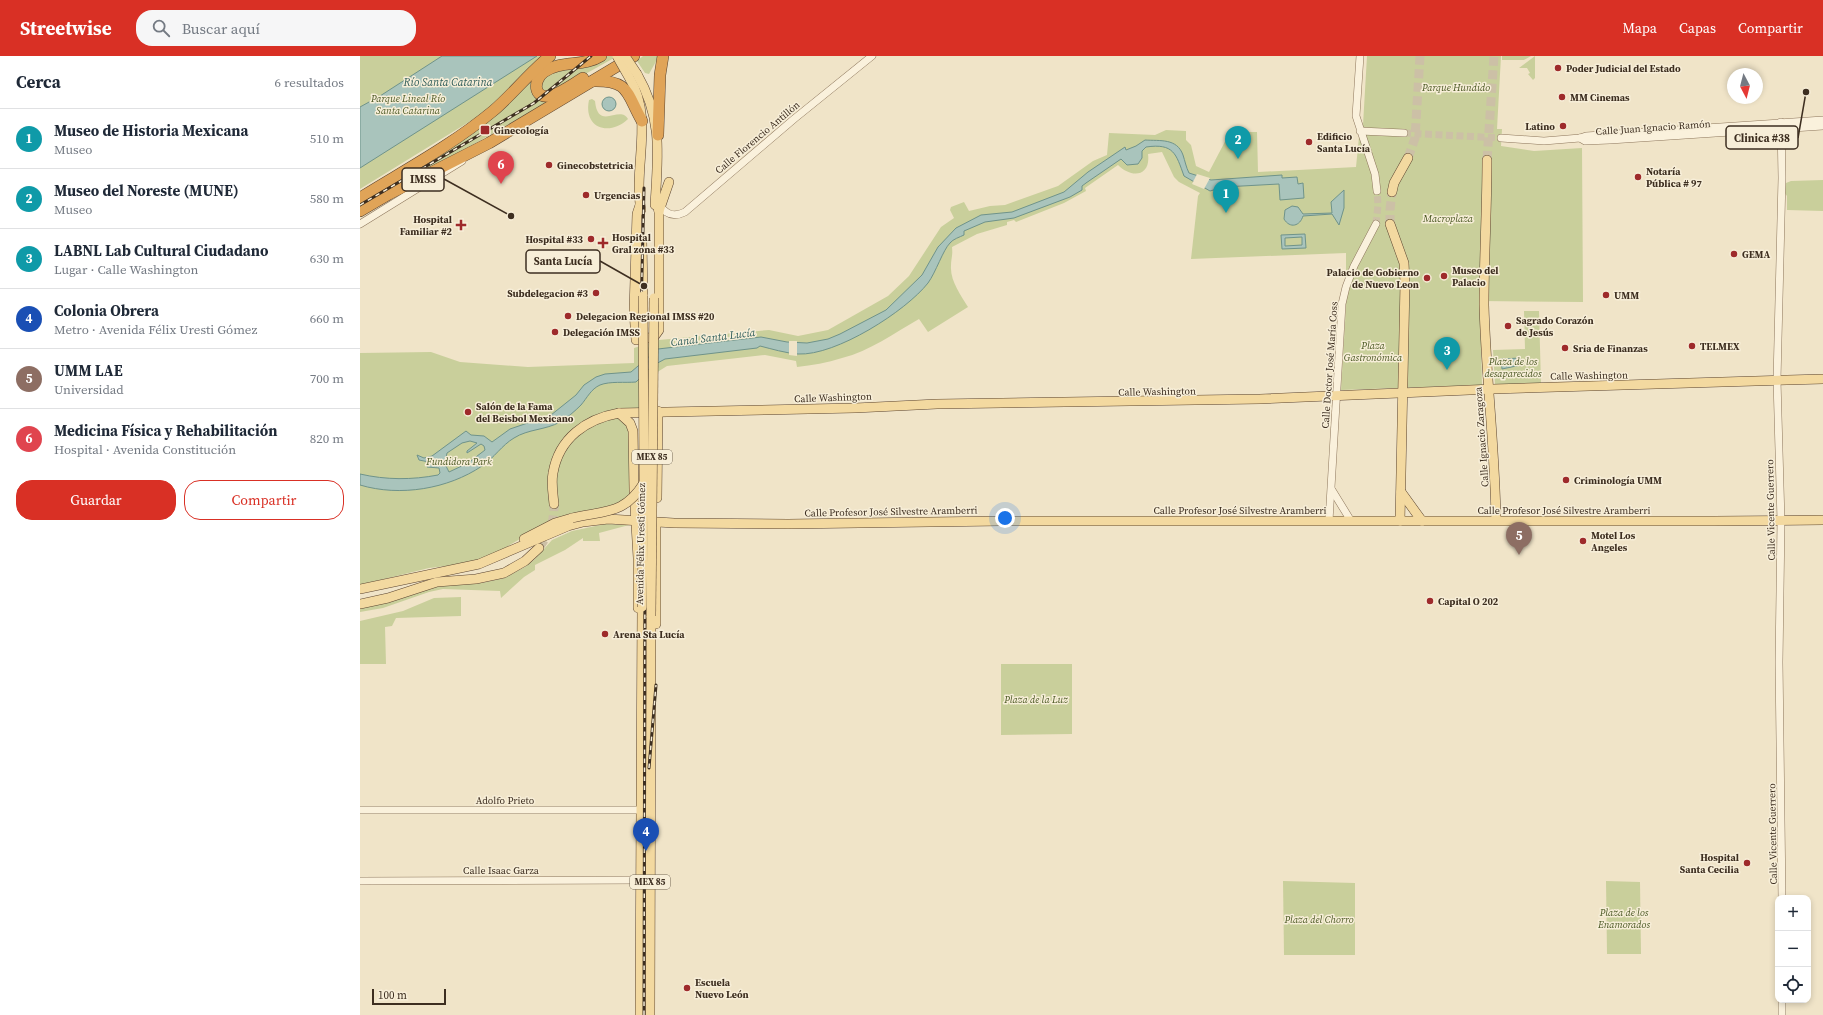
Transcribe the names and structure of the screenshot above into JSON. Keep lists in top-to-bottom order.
{
  "streets": {
    "main road": [
      "Calle Washington",
      "Calle Ignacio Zaragoza",
      "MEX 85",
      "Calle Profesor José Silvestre Aramberri",
      "Avenida Félix Uresti Gómez"
    ],
    "street": [
      "Calle Juan Ignacio Ramón",
      "Calle Florencio Antillón",
      "Calle Doctor José María Coss",
      "Calle Vicente Guerrero",
      "Adolfo Prieto",
      "Calle Isaac Garza"
    ]
  },
  "crossings": [
    ["Calle Juan Ignacio Ramón", "Calle Vicente Guerrero"],
    ["Calle Florencio Antillón", "Avenida Félix Uresti Gómez"],
    ["Calle Doctor José María Coss", "Calle Washington"],
    ["Calle Doctor José María Coss", "Calle Profesor José Silvestre Aramberri"],
    ["Calle Washington", "Calle Ignacio Zaragoza"],
    ["Calle Washington", "Calle Vicente Guerrero"],
    ["Calle Ignacio Zaragoza", "Calle Profesor José Silvestre Aramberri"],
    ["Calle Profesor José Silvestre Aramberri", "Calle Vicente Guerrero"],
    ["Avenida Félix Uresti Gómez", "Adolfo Prieto"],
    ["Avenida Félix Uresti Gómez", "Calle Isaac Garza"]
  ],
  "water": ["Río Santa Catarina", "Canal Santa Lucía"],
  "parks": [
    "Parque Hundido",
    "Parque Lineal Río Santa Catarina",
    "Macroplaza",
    "Plaza Gastronómica",
    "Plaza de los desaparecidos",
    "Fundidora Park",
    "Plaza de la Luz",
    "Plaza de los Enamorados",
    "Plaza del Chorro"
  ],
  "places": {
    "other": [
      "Poder Judicial del Estado",
      "Clinica #38",
      "MM Cinemas",
      "Latino",
      "Edificio Santa Lucía",
      "Ginecobstetricia",
      "Notaría Pública # 97",
      "Urgencias",
      "IMSS",
      "Hospital #33",
      "GEMA",
      "Museo del Palacio",
      "Palacio de Gobierno de Nuevo Leon",
      "Santa Lucía",
      "Subdelegacion #3",
      "UMM",
      "Delegacion Regional IMSS #20",
      "Sagrado Corazón de Jesús",
      "Delegación IMSS",
      "TELMEX",
      "Sria de Finanzas",
      "Salón de la Fama del Beisbol Mexicano",
      "Criminología UMM",
      "Motel Los Angeles",
      "Capital O 202",
      "Arena Sta Lucía",
      "Hospital Santa Cecilia",
      "Escuela Nuevo León"
    ],
    "transit": ["Ginecología"],
    "health": ["Hospital Familiar #2", "Hospital Gral zona #33"]
  },
  "scale_bar": "100 m",
  "north": "bottom",
  "page": {
    "header": "Streetwise",
    "search": "Buscar aquí",
    "nav": ["Mapa", "Capas", "Compartir"],
    "heading": ["Cerca", "6 resultados"],
    "list": [
      {
        "mark": "1",
        "name": "Museo de Historia Mexicana",
        "note": "Museo",
        "value": "510 m"
      },
      {
        "mark": "2",
        "name": "Museo del Noreste (MUNE)",
        "note": "Museo",
        "value": "580 m"
      },
      {
        "mark": "3",
        "name": "LABNL Lab Cultural Ciudadano",
        "note": "Lugar · Calle Washington",
        "value": "630 m"
      },
      {
        "mark": "4",
        "name": "Colonia Obrera",
        "note": "Metro · Avenida Félix Uresti Gómez",
        "value": "660 m"
      },
      {
        "mark": "5",
        "name": "UMM LAE",
        "note": "Universidad",
        "value": "700 m"
      },
      {
        "mark": "6",
        "name": "Medicina Física y Rehabilitación",
        "note": "Hospital · Avenida Constitución",
        "value": "820 m"
      }
    ],
    "pins": [
      "2",
      "6",
      "1",
      "3",
      "5",
      "4"
    ],
    "buttons": ["Guardar", "Compartir"],
    "map_buttons": ["+", "−"],
    "scale": "100 m"
  }
}
